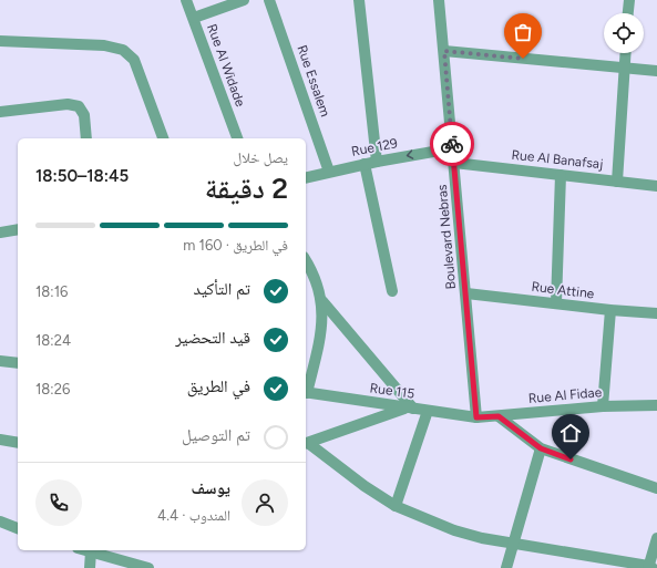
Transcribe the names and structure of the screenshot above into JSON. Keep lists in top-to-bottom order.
{
  "streets": {
    "street": [
      "Rue Al Widade",
      "Rue Essalem",
      "Rue 129",
      "Rue Al Banafsaj",
      "Boulevard Nebras",
      "Rue Attine",
      "Rue 115",
      "Rue Al Fidae"
    ]
  },
  "crossings": [
    ["Rue Essalem", "Rue 129"],
    ["Rue 129", "Boulevard Nebras"],
    ["Rue Al Banafsaj", "Boulevard Nebras"],
    ["Boulevard Nebras", "Rue Attine"],
    ["Boulevard Nebras", "Rue 115"],
    ["Boulevard Nebras", "Rue Al Fidae"],
    ["Rue 115", "Rue Al Fidae"]
  ],
  "one_way": ["Rue 129"],
  "page": {
    "heading": ["2 دقيقة", "يصل خلال", "18:45–18:50"],
    "panel": ["يوسف", "المندوب · 4.4"],
    "bar": "في الطريق · 160 m",
    "list": [
      ["تم التأكيد", "18:16"],
      ["قيد التحضير", "18:24"],
      ["في الطريق", "18:26"],
      "تم التوصيل"
    ]
  }
}
